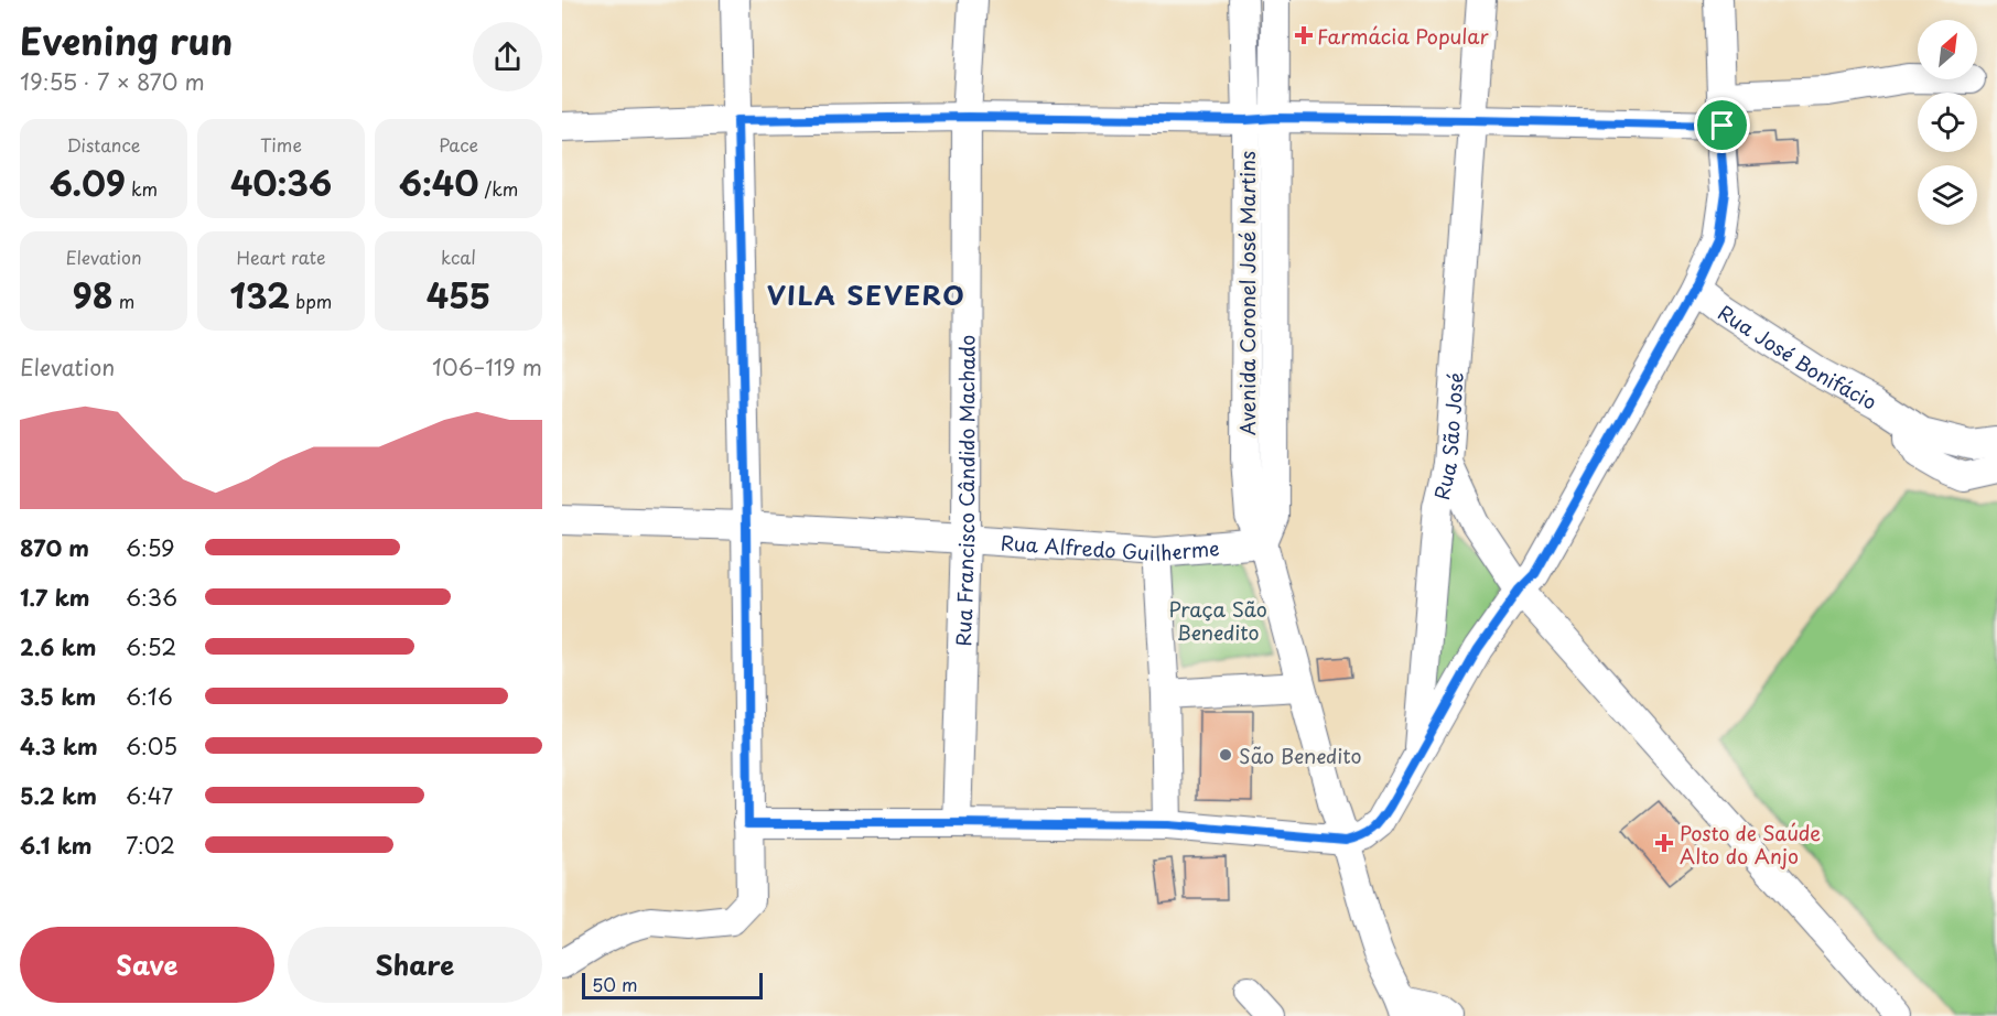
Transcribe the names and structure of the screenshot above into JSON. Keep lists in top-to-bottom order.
{
  "streets": {
    "street": [
      "Avenida Coronel José Martins",
      "Rua José Bonifácio",
      "Rua São José",
      "Rua Francisco Cândido Machado",
      "Rua Alfredo Guilherme"
    ]
  },
  "crossings": [
    ["Avenida Coronel José Martins", "Rua São José"],
    ["Avenida Coronel José Martins", "Rua Alfredo Guilherme"],
    ["Rua Francisco Cândido Machado", "Rua Alfredo Guilherme"]
  ],
  "districts": ["VILA SEVERO"],
  "parks": ["Praça São Benedito"],
  "places": {
    "health": ["Farmácia Popular", "Posto de Saúde Alto do Anjo"],
    "other": ["São Benedito"]
  },
  "scale_bar": "50 m",
  "north": "top right",
  "page": {
    "heading": ["Evening run", "19:55 · 7 × 870 m"],
    "stats": [
      ["Distance", "6.09 km"],
      ["Time", "40:36"],
      ["Pace", "6:40 /km"],
      ["Elevation", "98 m"],
      ["Heart rate", "132 bpm"],
      ["kcal", "455"]
    ],
    "chart": ["Elevation", "106–119 m"],
    "list": [
      {
        "name": "870 m",
        "note": "6:59"
      },
      {
        "name": "1.7 km",
        "note": "6:36"
      },
      {
        "name": "2.6 km",
        "note": "6:52"
      },
      {
        "name": "3.5 km",
        "note": "6:16"
      },
      {
        "name": "4.3 km",
        "note": "6:05"
      },
      {
        "name": "5.2 km",
        "note": "6:47"
      },
      {
        "name": "6.1 km",
        "note": "7:02"
      }
    ],
    "buttons": ["Save", "Share"],
    "scale": "50 m"
  }
}
